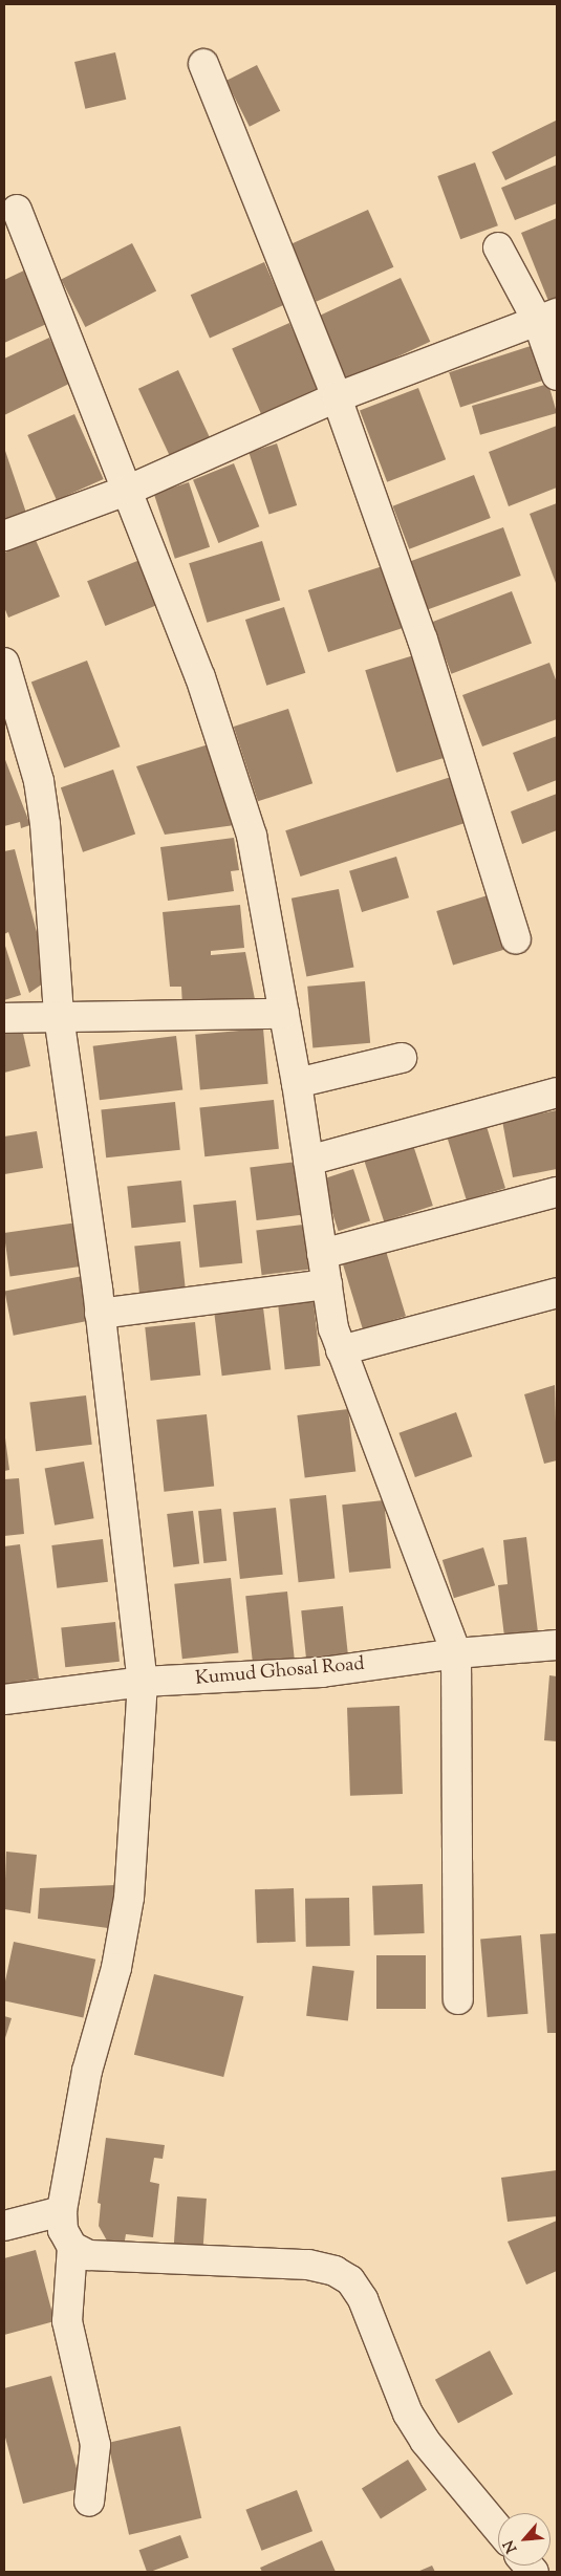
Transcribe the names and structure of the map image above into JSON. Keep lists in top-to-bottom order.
{
  "streets": {
    "street": ["Kumud Ghosal Road"]
  },
  "north": "bottom left"
}
